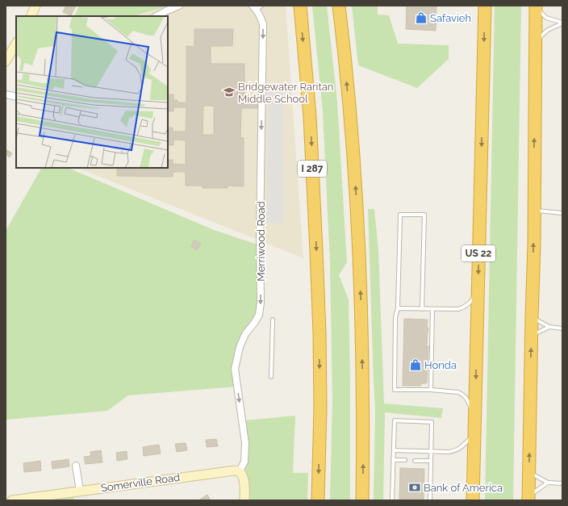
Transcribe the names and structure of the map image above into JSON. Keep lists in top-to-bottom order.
{
  "streets": {
    "highway": ["I 287", "US 22"],
    "street": ["Merriwood Road", "Somerville Road"]
  },
  "crossings": [
    ["Merriwood Road", "Somerville Road"]
  ],
  "one_way": ["Merriwood Road"],
  "places": {
    "shop": ["Safavieh", "Honda"],
    "school or university": ["Bridgewater Raritan Middle School"],
    "bank": ["Bank of America"]
  }
}
